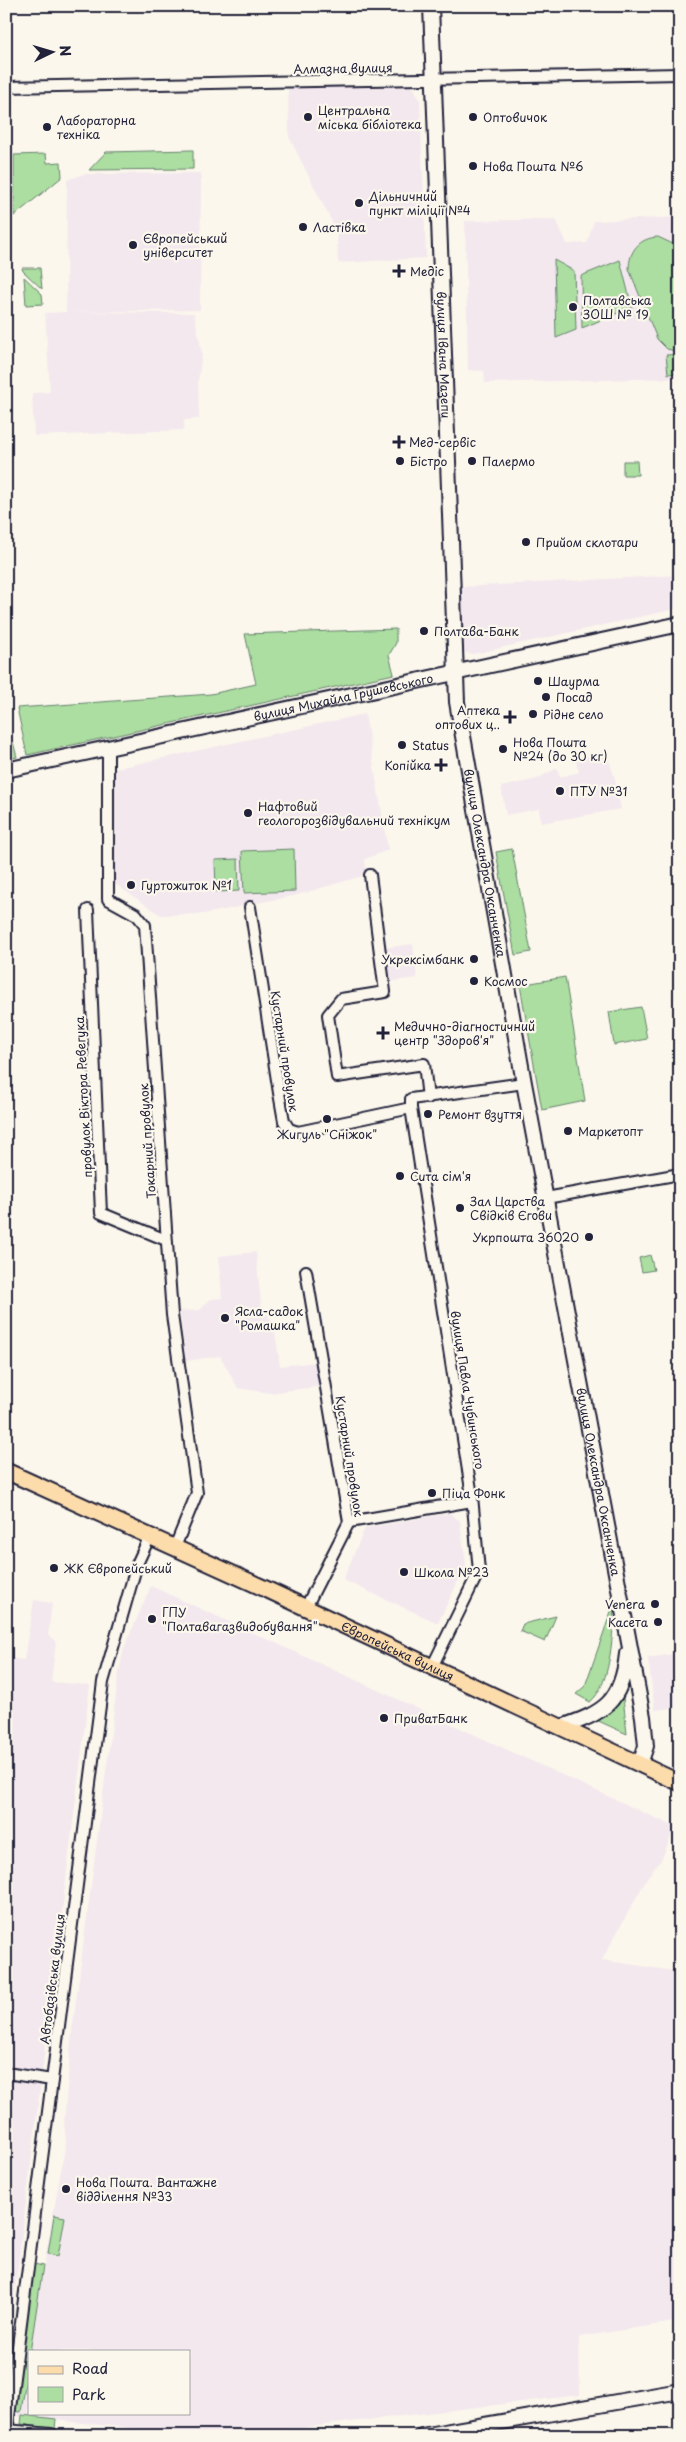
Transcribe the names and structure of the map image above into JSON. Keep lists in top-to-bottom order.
{
  "streets": {
    "main road": [
      "вулиця Івана Мазепи",
      "вулиця Михайла Грушевського",
      "вулиця Олександра Оксанченка",
      "Європейська вулиця"
    ],
    "street": [
      "Алмазна вулиця",
      "Кустарний провулок",
      "провулок Віктора Ревегука",
      "Токарний провулок",
      "вулиця Павла Чубинського",
      "Автобазівська вулиця"
    ]
  },
  "crossings": [
    ["Алмазна вулиця", "вулиця Івана Мазепи"],
    ["вулиця Івана Мазепи", "вулиця Михайла Грушевського"],
    ["вулиця Івана Мазепи", "вулиця Олександра Оксанченка"],
    ["вулиця Михайла Грушевського", "вулиця Олександра Оксанченка"],
    ["вулиця Михайла Грушевського", "Токарний провулок"],
    ["вулиця Олександра Оксанченка", "Кустарний провулок"],
    ["вулиця Олександра Оксанченка", "Європейська вулиця"],
    ["Кустарний провулок", "вулиця Павла Чубинського"],
    ["Кустарний провулок", "Європейська вулиця"],
    ["провулок Віктора Ревегука", "Токарний провулок"],
    ["Токарний провулок", "Європейська вулиця"],
    ["вулиця Павла Чубинського", "Європейська вулиця"],
    ["Європейська вулиця", "Автобазівська вулиця"]
  ],
  "places": {
    "other": [
      "Центральна міська бібліотека",
      "Оптовичок",
      "Лабораторна техніка",
      "Нова Пошта №6",
      "Дільничний пункт міліції №4",
      "Ластівка",
      "Європейський університет",
      "Полтавська ЗОШ № 19",
      "Бістро",
      "Палермо",
      "Прийом склотари",
      "Полтава-Банк",
      "Шаурма",
      "Посад",
      "Рідне село",
      "Status",
      "Нова Пошта №24 (до 30 кг)",
      "ПТУ №31",
      "Нафтовий геологорозвідувальний технікум",
      "Гуртожиток №1",
      "Укрексімбанк",
      "Космос",
      "Ремонт взуття",
      "Жигуль \"Сніжок\"",
      "Маркетопт",
      "Сита сім'я",
      "Зал Царства Cвідків Єгови",
      "Укрпошта 36020",
      "Ясла-садок \"Ромашка\"",
      "Піца Фонк",
      "ЖК Європейський",
      "Школа №23",
      "Venera",
      "ГПУ \"Полтавагазвидобування\"",
      "Касета",
      "ПриватБанк",
      "Нова Пошта. Вантажне відділення №33"
    ],
    "health": [
      "Медіс",
      "Мед-сервіс",
      "Аптека оптових ц‥",
      "Копійка",
      "Медично-діагностичний центр \"Здоров'я\""
    ]
  },
  "legend": ["Road", "Park"],
  "north": "right"
}
